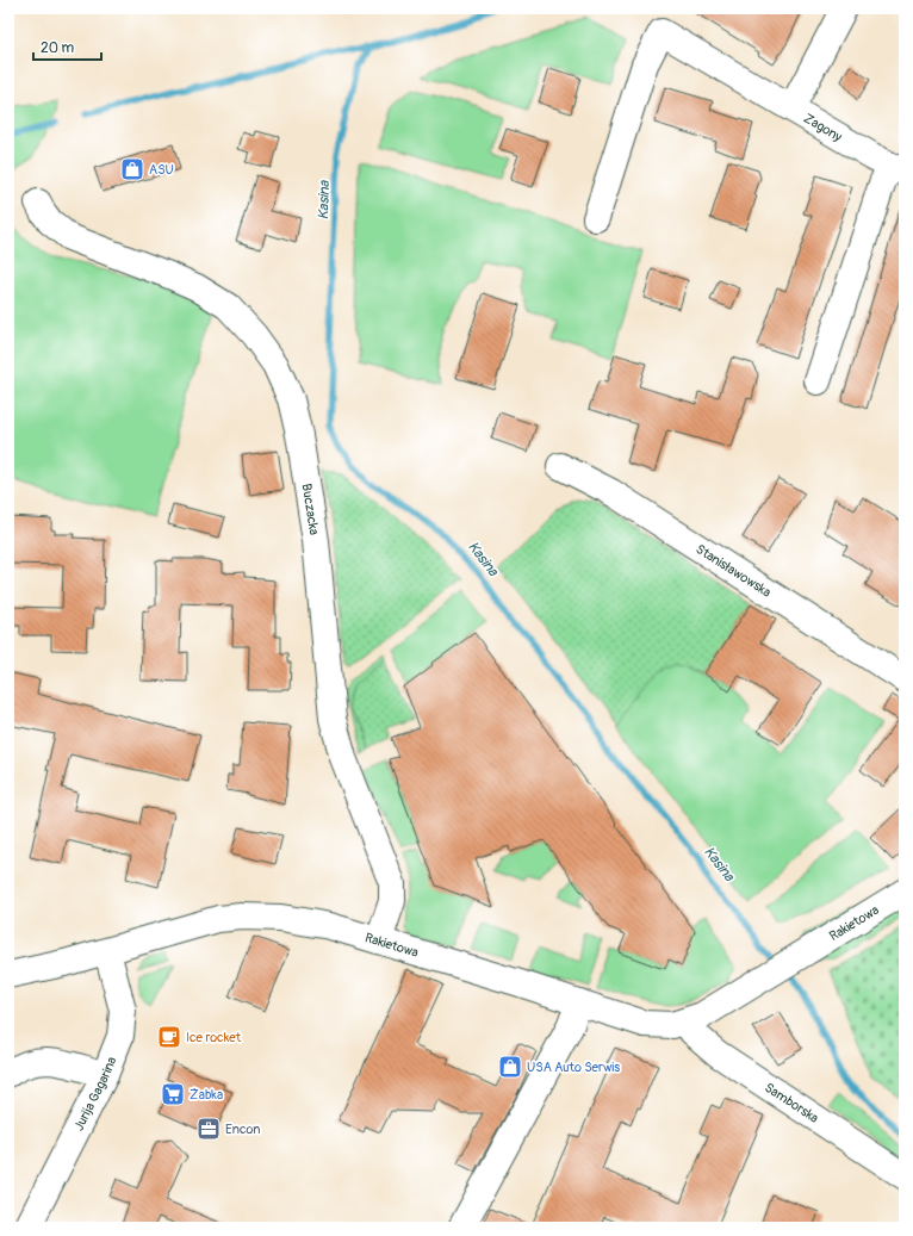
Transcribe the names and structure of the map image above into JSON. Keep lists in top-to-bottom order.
{
  "streets": {
    "street": [
      "Zagony",
      "Buczacka",
      "Stanisławowska",
      "Rakietowa",
      "Jurija Gagarina",
      "Samborska"
    ]
  },
  "crossings": [
    ["Buczacka", "Rakietowa"],
    ["Rakietowa", "Jurija Gagarina"],
    ["Rakietowa", "Samborska"]
  ],
  "water": ["Kasina"],
  "places": {
    "shop": ["ASU", "USA Auto Serwis"],
    "cafe": ["Ice rocket"],
    "supermarket": ["Żabka"],
    "office": ["Encon"]
  },
  "scale_bar": "20 m"
}
